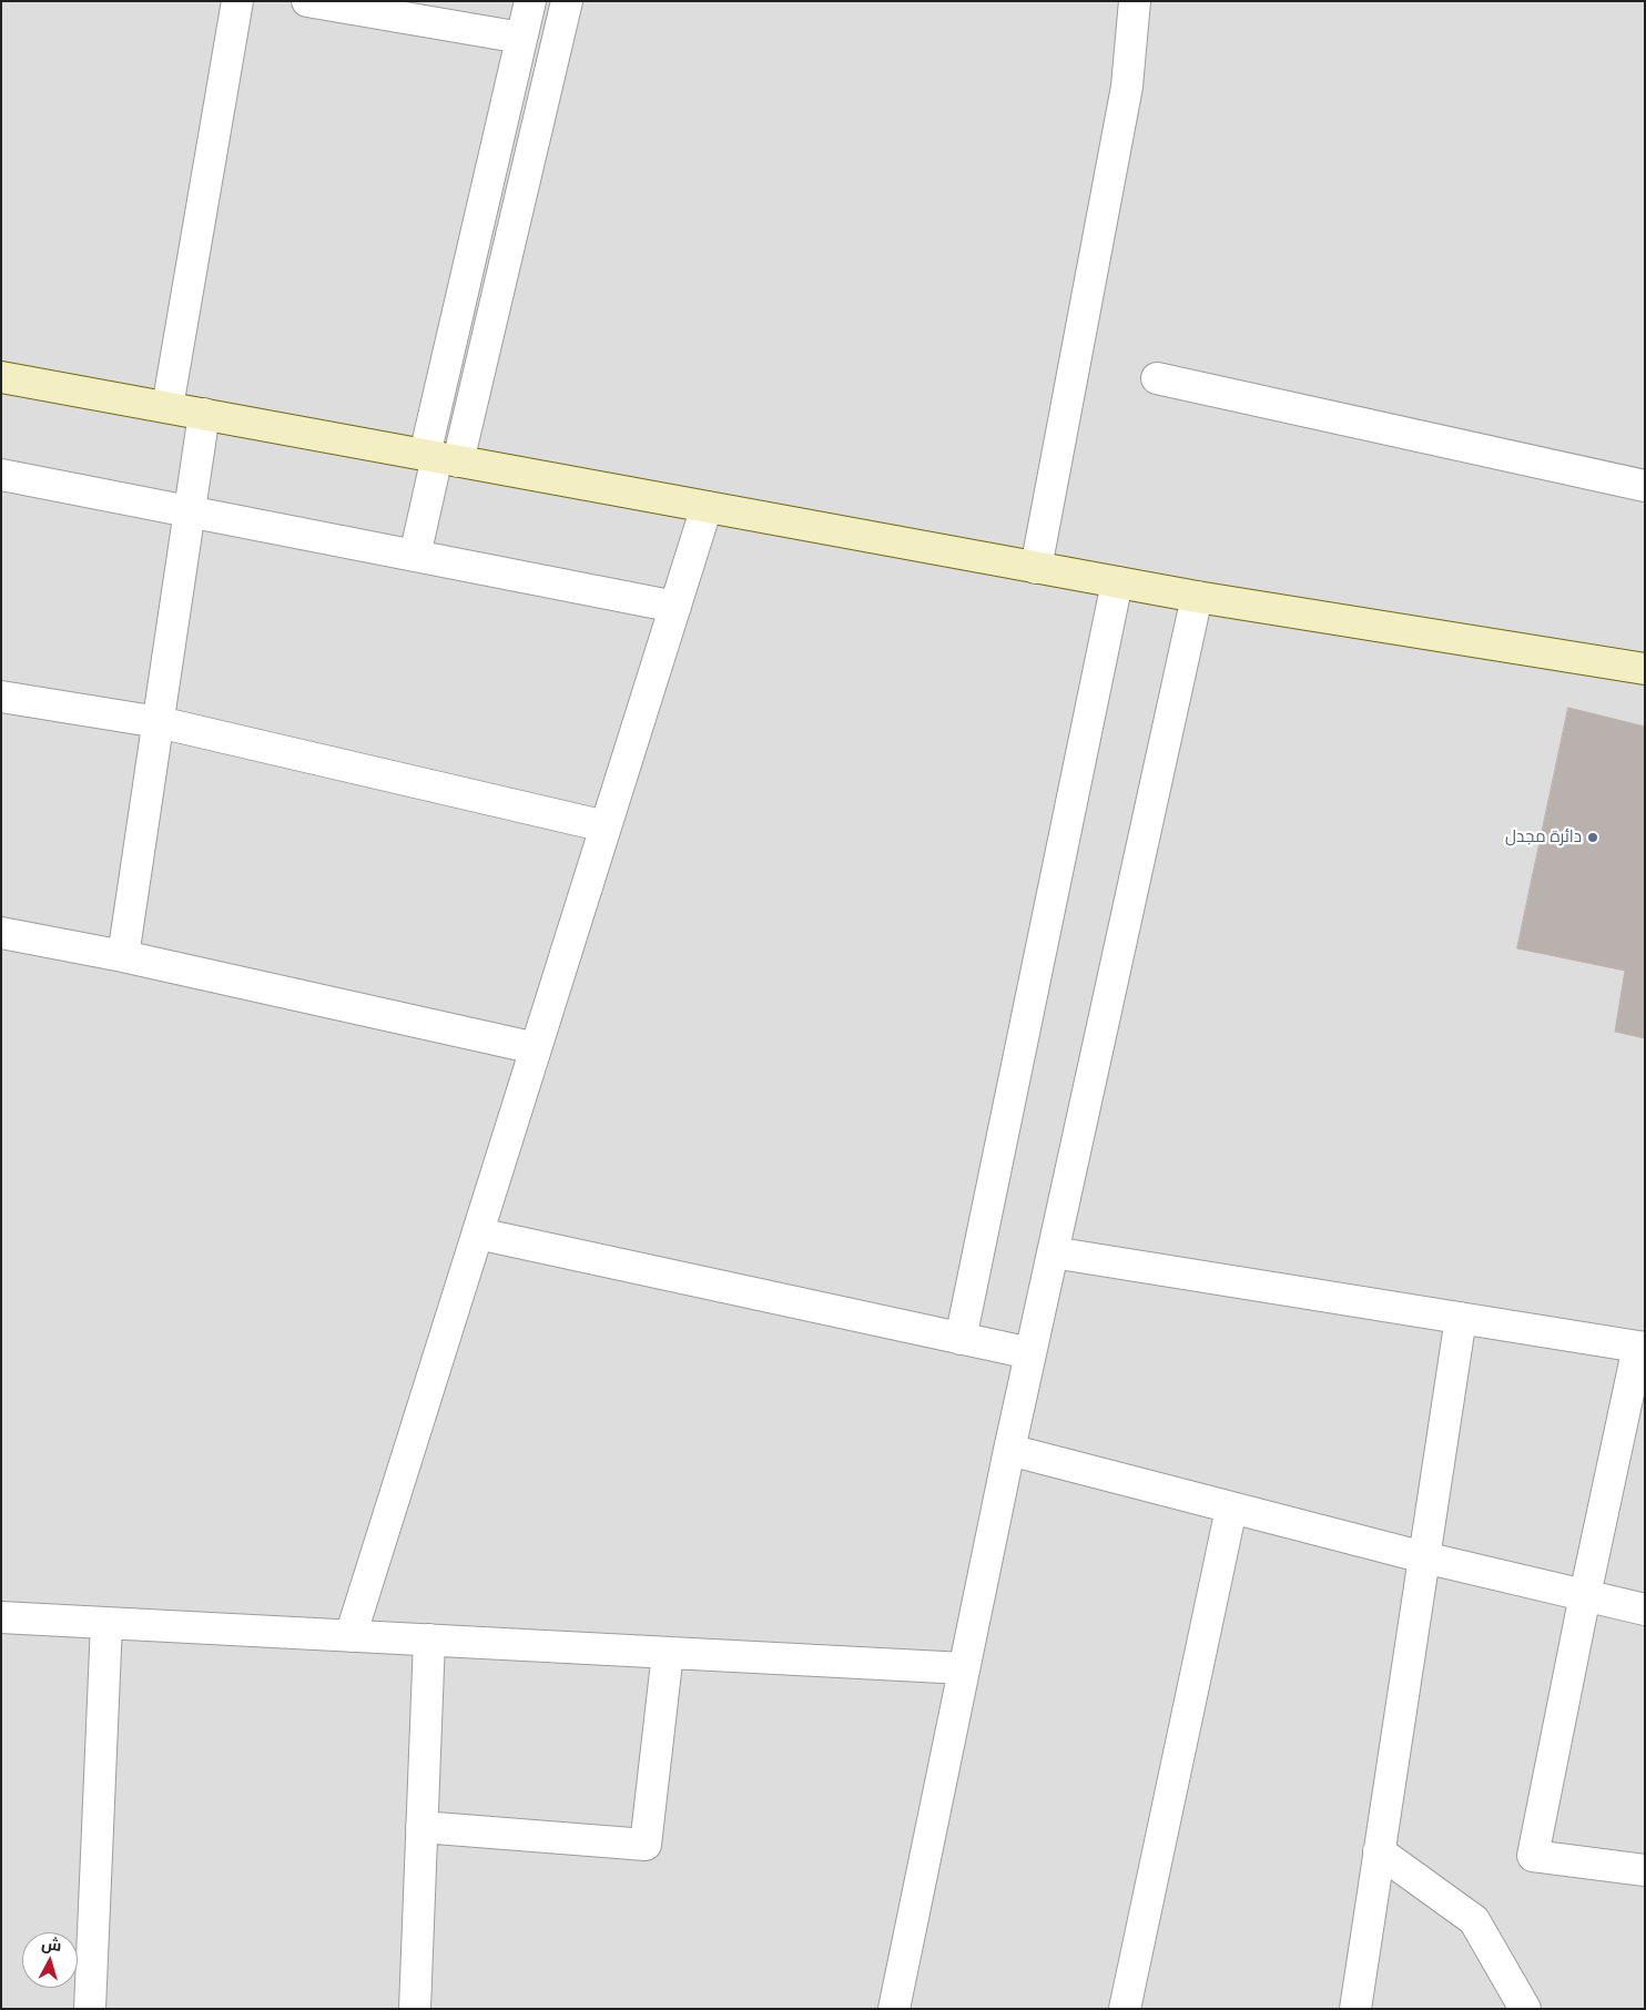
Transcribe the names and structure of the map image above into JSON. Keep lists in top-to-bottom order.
{
  "places": ["دائرة مجدل"],
  "north": "top"
}
